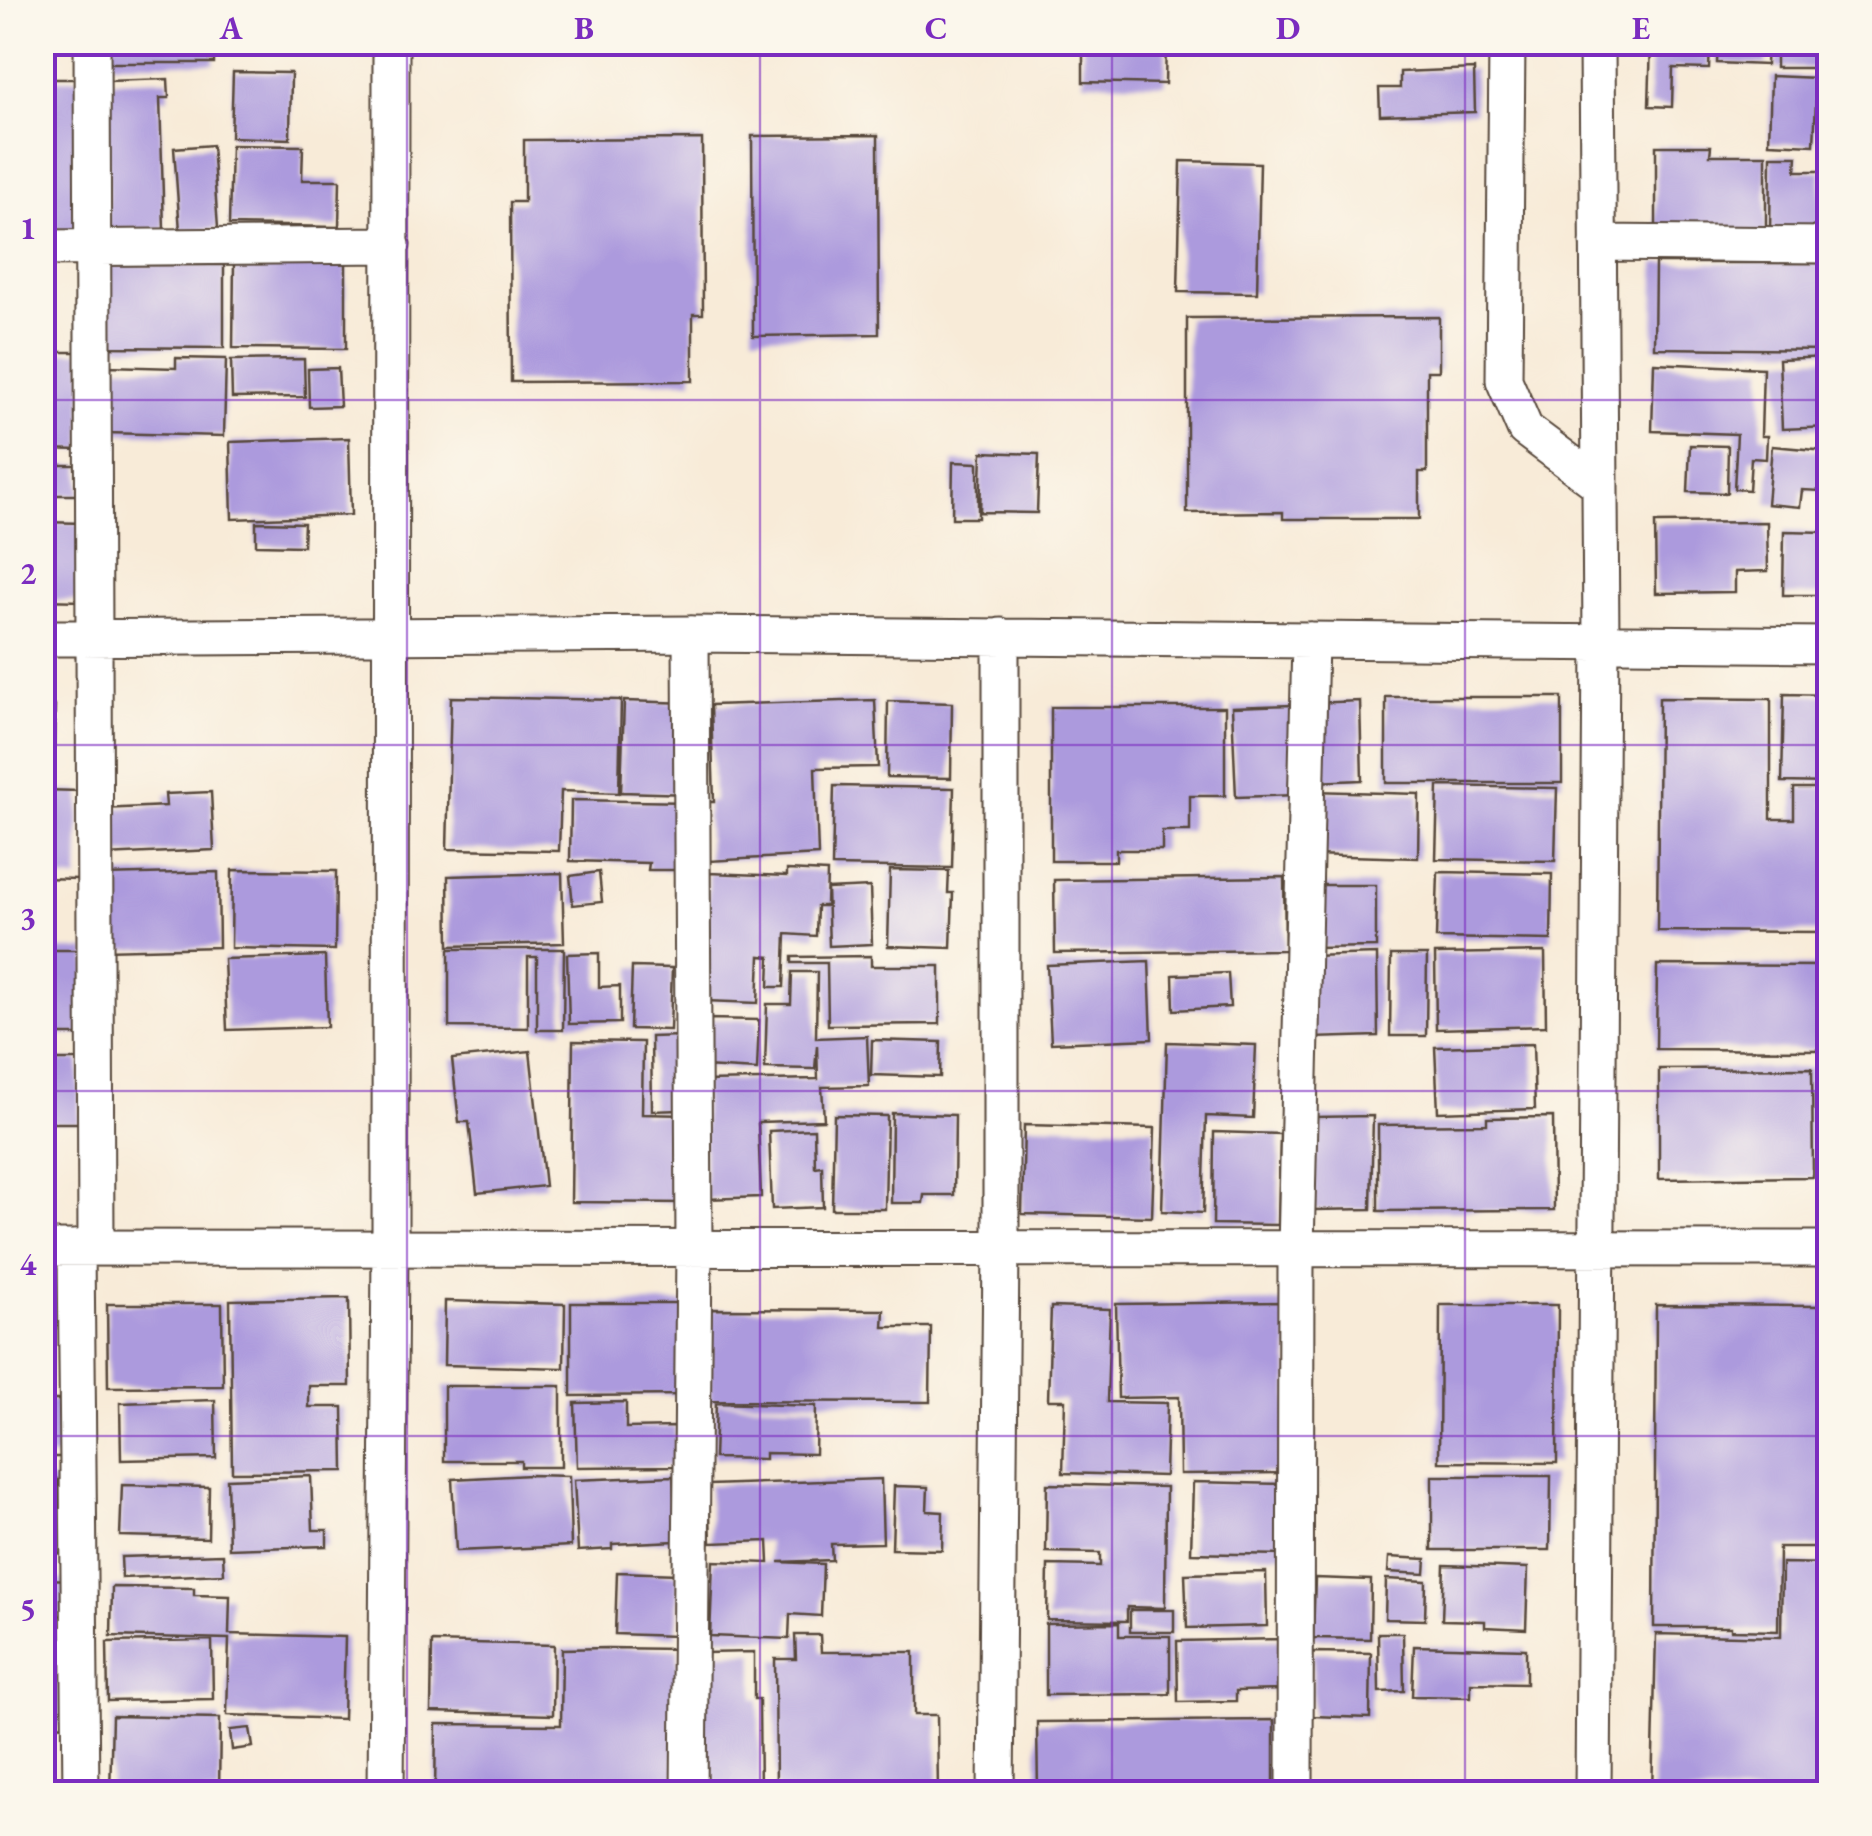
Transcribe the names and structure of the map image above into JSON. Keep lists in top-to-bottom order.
{
  "grid": {
    "columns": [
      "A",
      "B",
      "C",
      "D",
      "E"
    ],
    "rows": [
      "1",
      "2",
      "3",
      "4",
      "5"
    ]
  }
}
